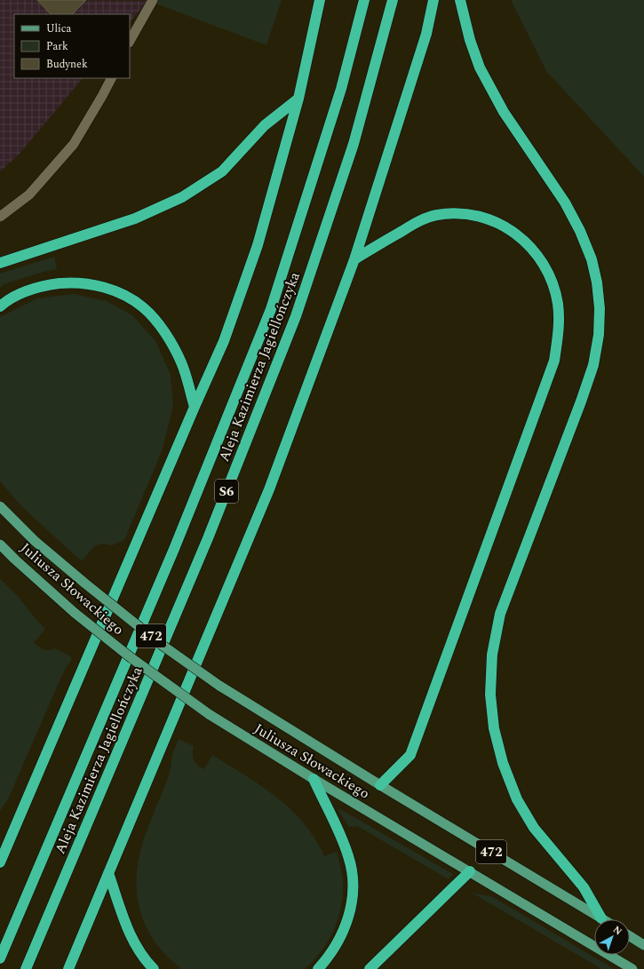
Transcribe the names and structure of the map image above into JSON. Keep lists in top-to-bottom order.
{
  "streets": {
    "highway": ["Aleja Kazimierza Jagiellończyka", "S6"],
    "main road": ["Juliusza Słowackiego", "472"]
  },
  "legend": ["Ulica", "Park", "Budynek"],
  "north": "top right"
}
